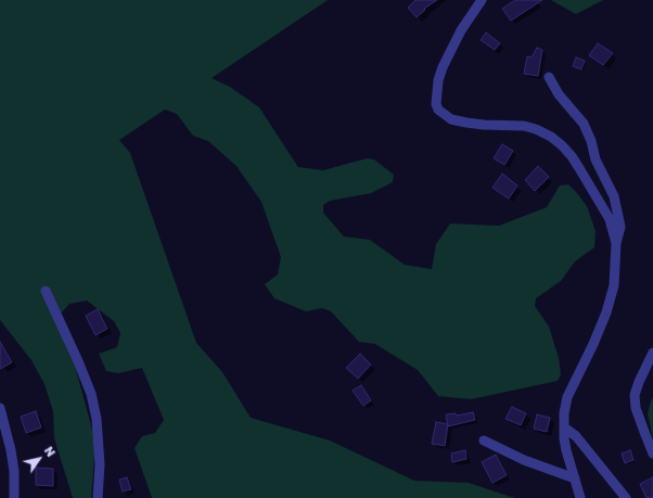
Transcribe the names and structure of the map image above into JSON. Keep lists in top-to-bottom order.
{
  "north": "top right"
}
